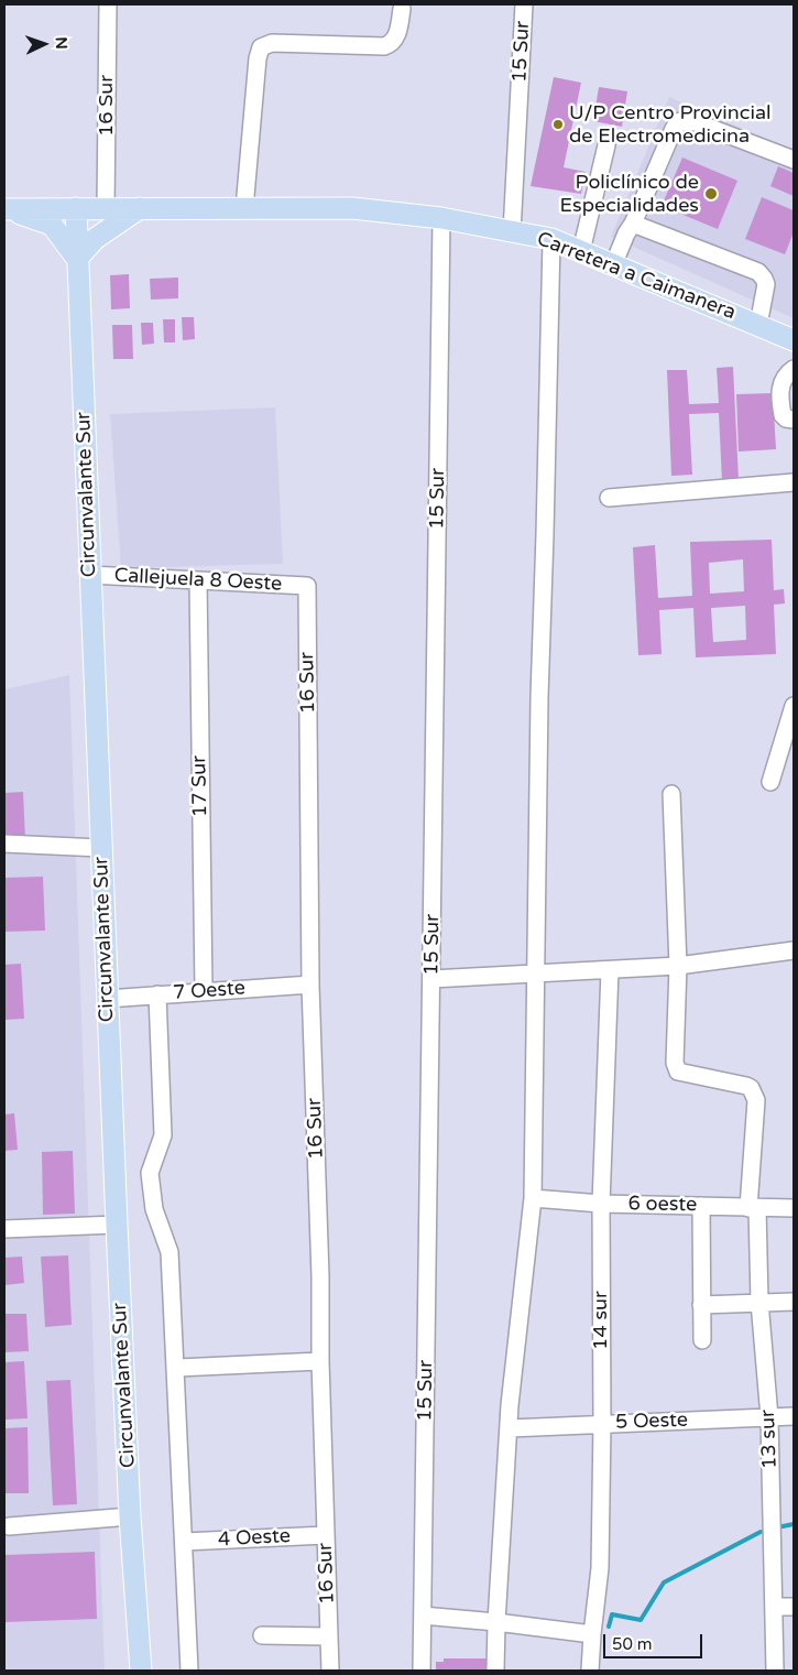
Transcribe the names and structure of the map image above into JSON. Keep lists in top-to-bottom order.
{
  "streets": {
    "main road": ["Carretera a Caimanera", "Circunvalante Sur"],
    "street": [
      "15 Sur",
      "16 Sur",
      "Callejuela 8 Oeste",
      "17 Sur",
      "7 Oeste",
      "6 oeste",
      "14 sur",
      "5 Oeste",
      "13 sur",
      "4 Oeste"
    ]
  },
  "crossings": [
    ["15 Sur", "Carretera a Caimanera"],
    ["16 Sur", "Carretera a Caimanera"],
    ["16 Sur", "Callejuela 8 Oeste"],
    ["16 Sur", "7 Oeste"],
    ["16 Sur", "4 Oeste"],
    ["Carretera a Caimanera", "Circunvalante Sur"],
    ["Circunvalante Sur", "Callejuela 8 Oeste"],
    ["Circunvalante Sur", "7 Oeste"],
    ["Callejuela 8 Oeste", "17 Sur"],
    ["17 Sur", "7 Oeste"],
    ["6 oeste", "14 sur"],
    ["6 oeste", "13 sur"],
    ["14 sur", "5 Oeste"],
    ["5 Oeste", "13 sur"]
  ],
  "places": ["U/P Centro Provincial de Electromedicina", "Policlínico de Especialidades"],
  "scale_bar": "50 m",
  "north": "right"
}
